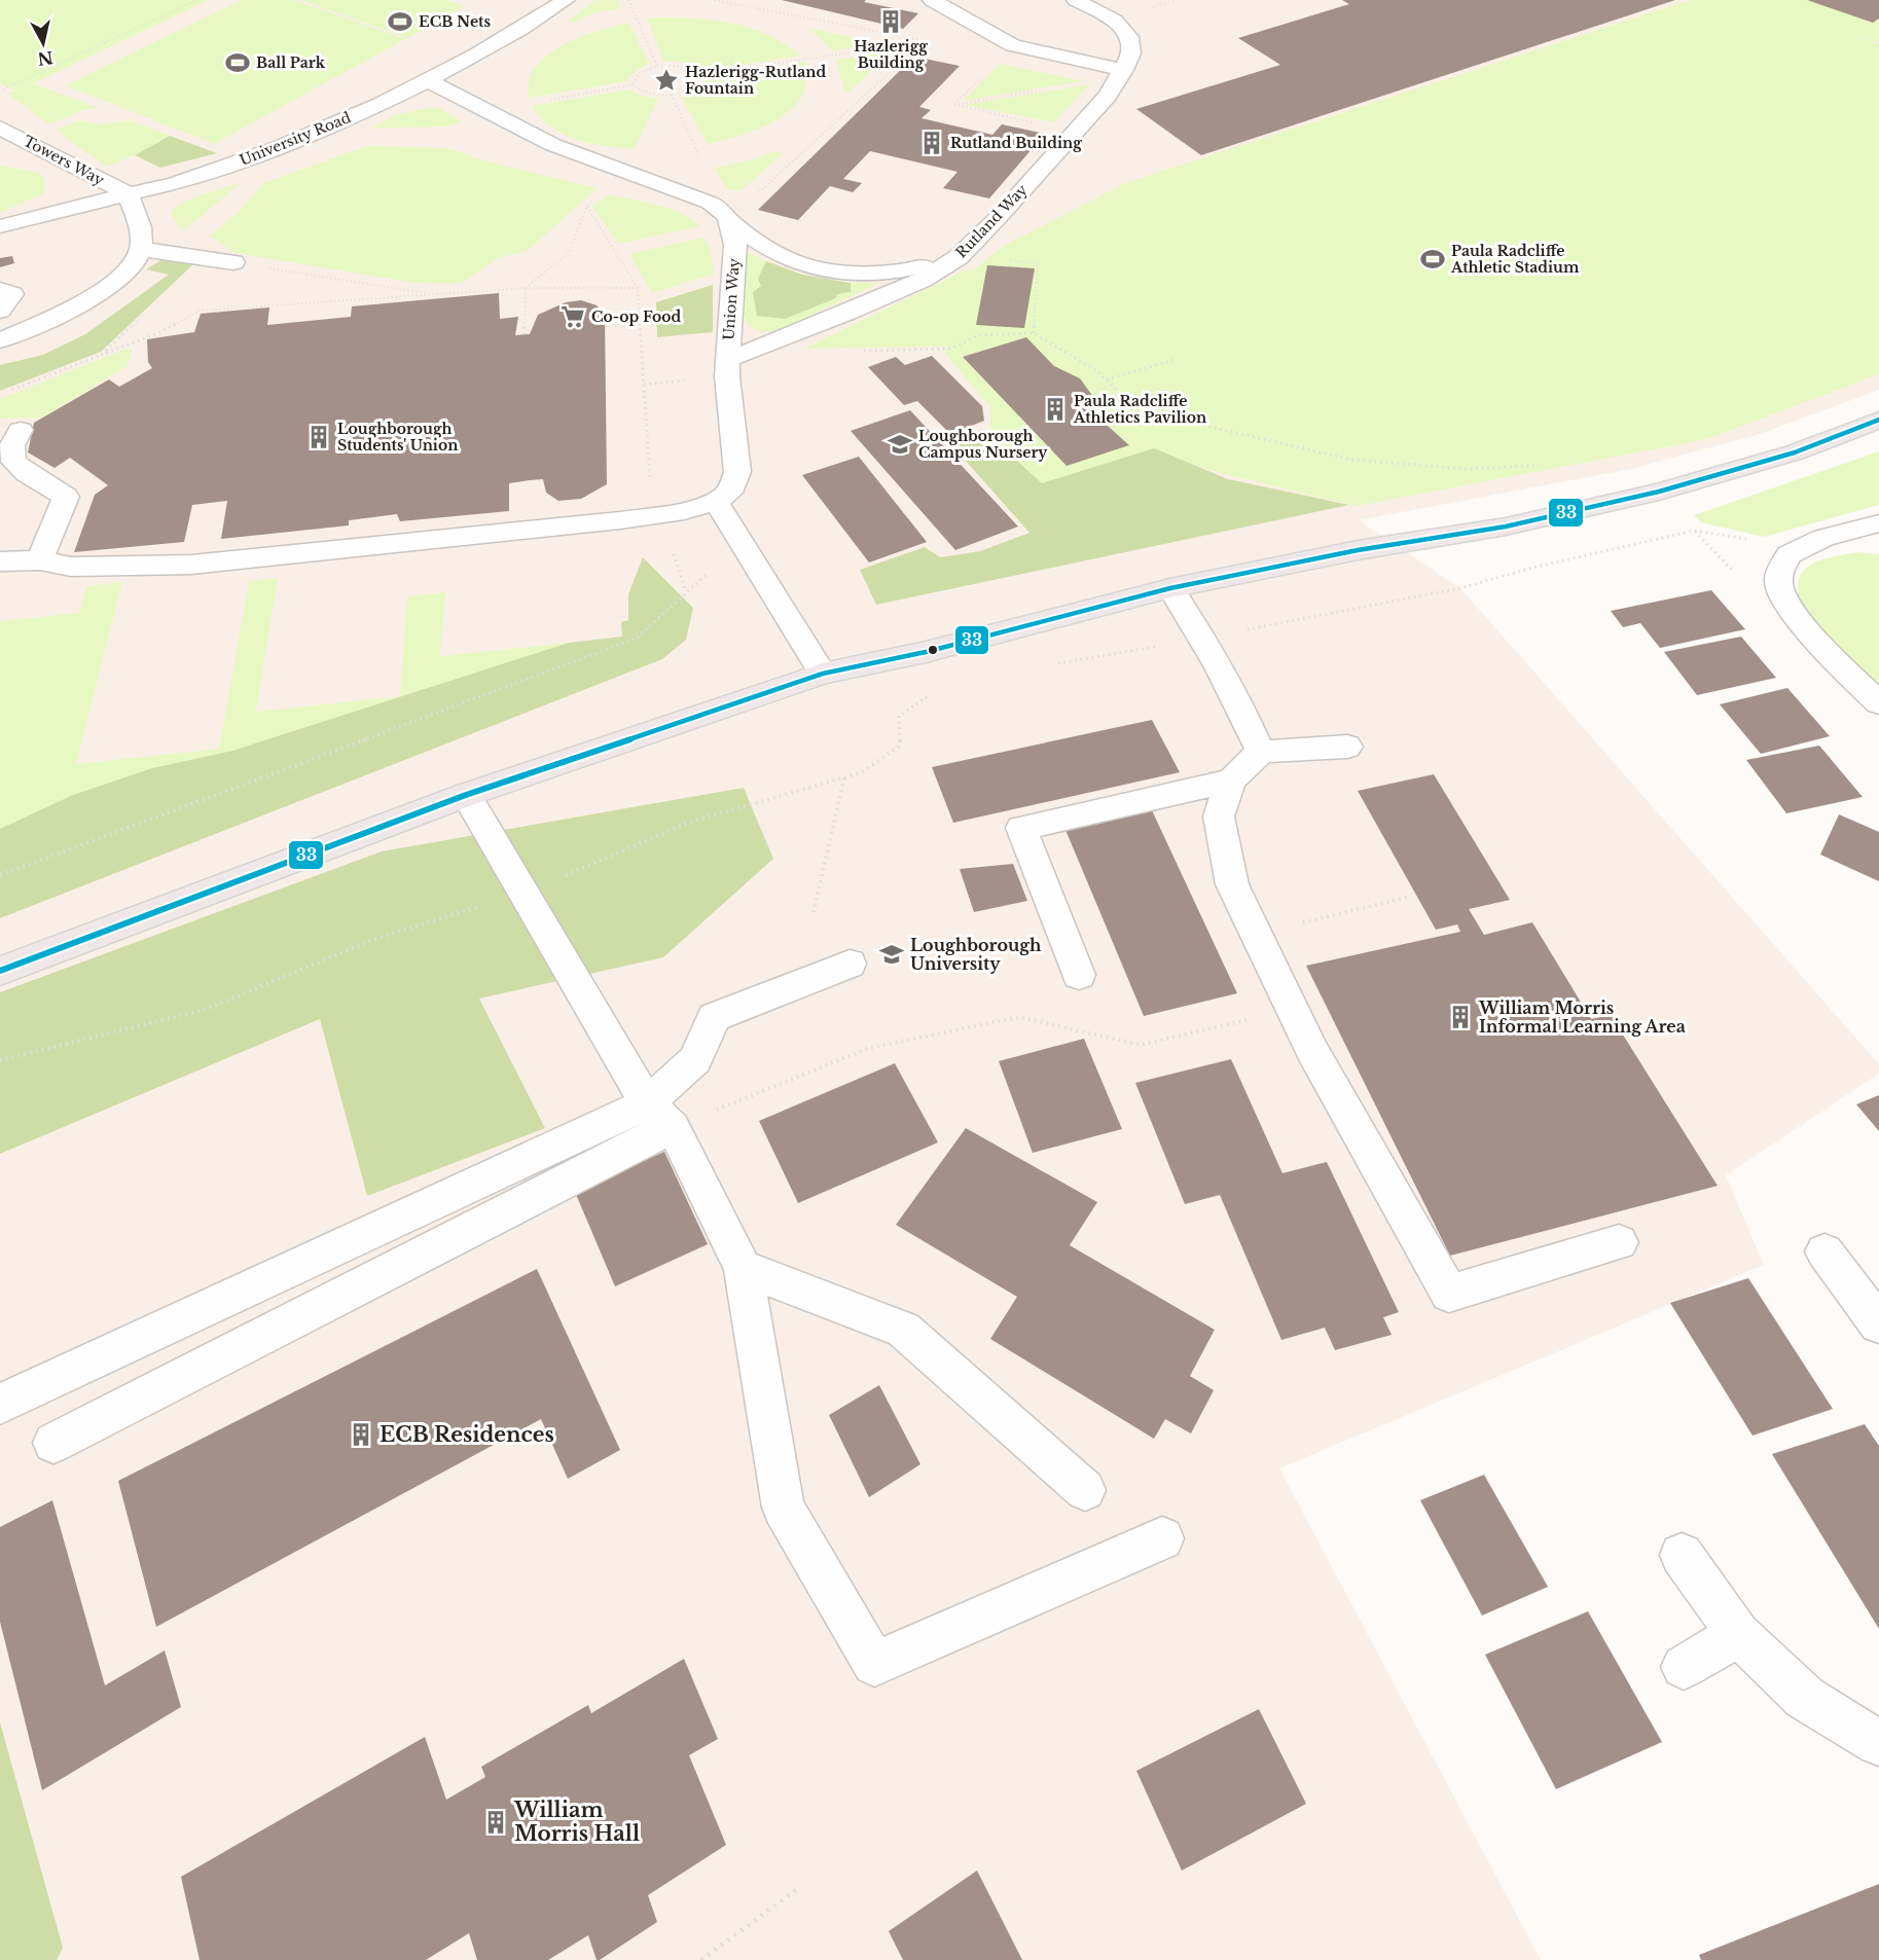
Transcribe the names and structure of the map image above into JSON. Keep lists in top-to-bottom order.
{
  "streets": {
    "street": [
      "University Road",
      "Towers Way",
      "Rutland Way",
      "Union Way"
    ]
  },
  "crossings": [
    ["University Road", "Towers Way"],
    ["Rutland Way", "Union Way"]
  ],
  "places": {
    "sports": ["ECB Nets", "Ball Park", "Paula Radcliffe Athletic Stadium"],
    "building": [
      "Hazlerigg Building",
      "Rutland Building",
      "Paula Radcliffe Athletics Pavilion",
      "Loughborough Students' Union",
      "William Morris Informal Learning Area",
      "ECB Residences",
      "William Morris Hall"
    ],
    "place": ["Hazlerigg-Rutland Fountain"],
    "supermarket": ["Co-op Food"],
    "school or university": ["Loughborough Campus Nursery", "Loughborough University"]
  },
  "lines": ["transit line 33"],
  "north": "bottom"
}
